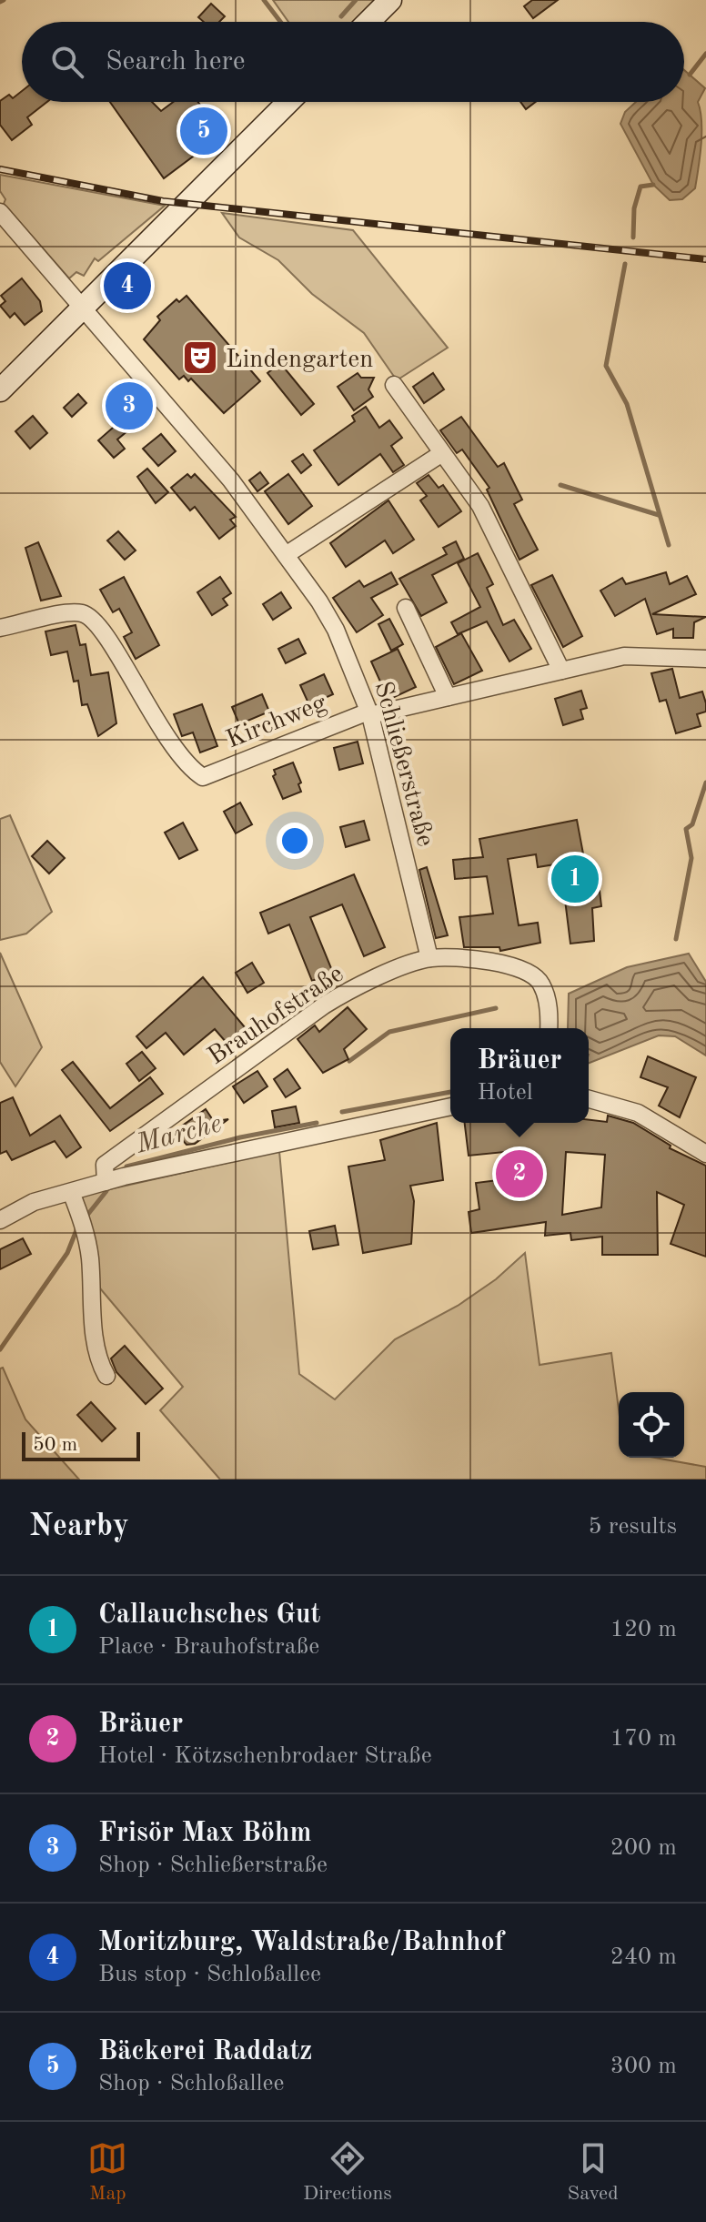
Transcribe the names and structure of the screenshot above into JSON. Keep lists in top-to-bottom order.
{
  "streets": {
    "street": ["Kirchweg", "Schließerstraße", "Brauhofstraße"]
  },
  "crossings": [
    ["Kirchweg", "Schließerstraße"],
    ["Schließerstraße", "Brauhofstraße"]
  ],
  "water": ["Marche"],
  "places": {
    "theatre": ["Lindengarten"]
  },
  "scale_bar": "50 m",
  "page": {
    "search": "Search here",
    "pins": [
      "5",
      "4",
      "3",
      "1",
      "2"
    ],
    "popup": ["Bräuer", "Hotel"],
    "scale": "50 m",
    "heading": ["Nearby", "5 results"],
    "list": [
      {
        "mark": "1",
        "name": "Callauchsches Gut",
        "note": "Place · Brauhofstraße",
        "value": "120 m"
      },
      {
        "mark": "2",
        "name": "Bräuer",
        "note": "Hotel · Kötzschenbrodaer Straße",
        "value": "170 m"
      },
      {
        "mark": "3",
        "name": "Frisör Max Böhm",
        "note": "Shop · Schließerstraße",
        "value": "200 m"
      },
      {
        "mark": "4",
        "name": "Moritzburg, Waldstraße/Bahnhof",
        "note": "Bus stop · Schloßallee",
        "value": "240 m"
      },
      {
        "mark": "5",
        "name": "Bäckerei Raddatz",
        "note": "Shop · Schloßallee",
        "value": "300 m"
      }
    ],
    "nav": ["Map", "Directions", "Saved"]
  }
}
